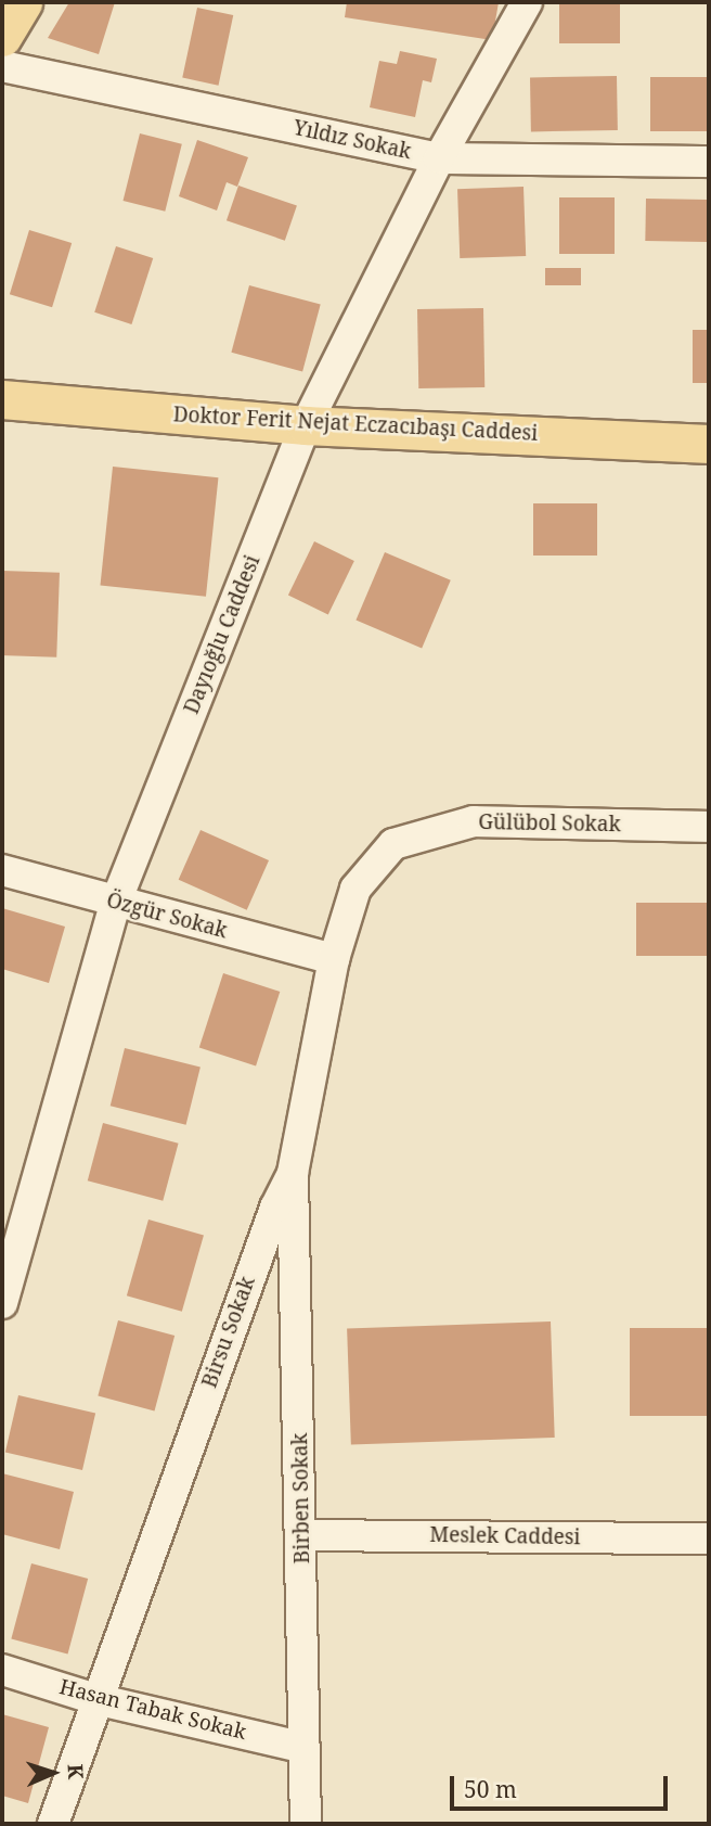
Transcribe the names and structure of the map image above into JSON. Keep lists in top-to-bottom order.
{
  "streets": {
    "main road": ["Doktor Ferit Nejat Eczacıbaşı Caddesi"],
    "street": [
      "Yıldız Sokak",
      "Dayıoğlu Caddesi",
      "Gülübol Sokak",
      "Özgür Sokak",
      "Birsu Sokak",
      "Birben Sokak",
      "Meslek Caddesi",
      "Hasan Tabak Sokak"
    ]
  },
  "crossings": [
    ["Yıldız Sokak", "Dayıoğlu Caddesi"],
    ["Doktor Ferit Nejat Eczacıbaşı Caddesi", "Dayıoğlu Caddesi"],
    ["Dayıoğlu Caddesi", "Özgür Sokak"],
    ["Gülübol Sokak", "Birsu Sokak"],
    ["Özgür Sokak", "Birsu Sokak"],
    ["Birsu Sokak", "Birben Sokak"],
    ["Birsu Sokak", "Hasan Tabak Sokak"],
    ["Birben Sokak", "Meslek Caddesi"],
    ["Birben Sokak", "Hasan Tabak Sokak"]
  ],
  "scale_bar": "50 m",
  "north": "right"
}
